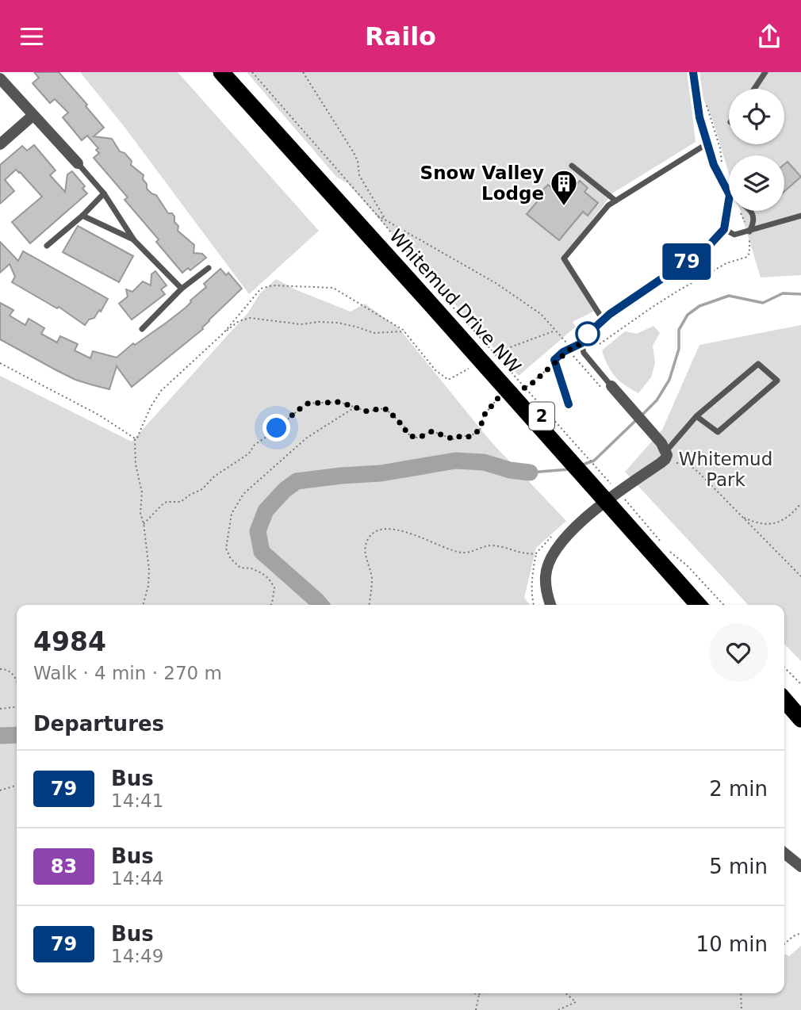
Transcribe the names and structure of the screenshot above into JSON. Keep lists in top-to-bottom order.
{
  "streets": {
    "highway": ["Whitemud Drive NW", "2"]
  },
  "parks": ["Whitemud Park"],
  "places": {
    "building": ["Snow Valley Lodge"]
  },
  "lines": ["bus line 79"],
  "page": {
    "header": "Railo",
    "on_map": "79",
    "heading": [
      ["4984", "Walk · 4 min · 270 m"],
      "Departures"
    ],
    "list": [
      {
        "mark": "79",
        "name": "Bus",
        "note": "14:41",
        "value": "2 min"
      },
      {
        "mark": "83",
        "name": "Bus",
        "note": "14:44",
        "value": "5 min"
      },
      {
        "mark": "79",
        "name": "Bus",
        "note": "14:49",
        "value": "10 min"
      }
    ]
  }
}
